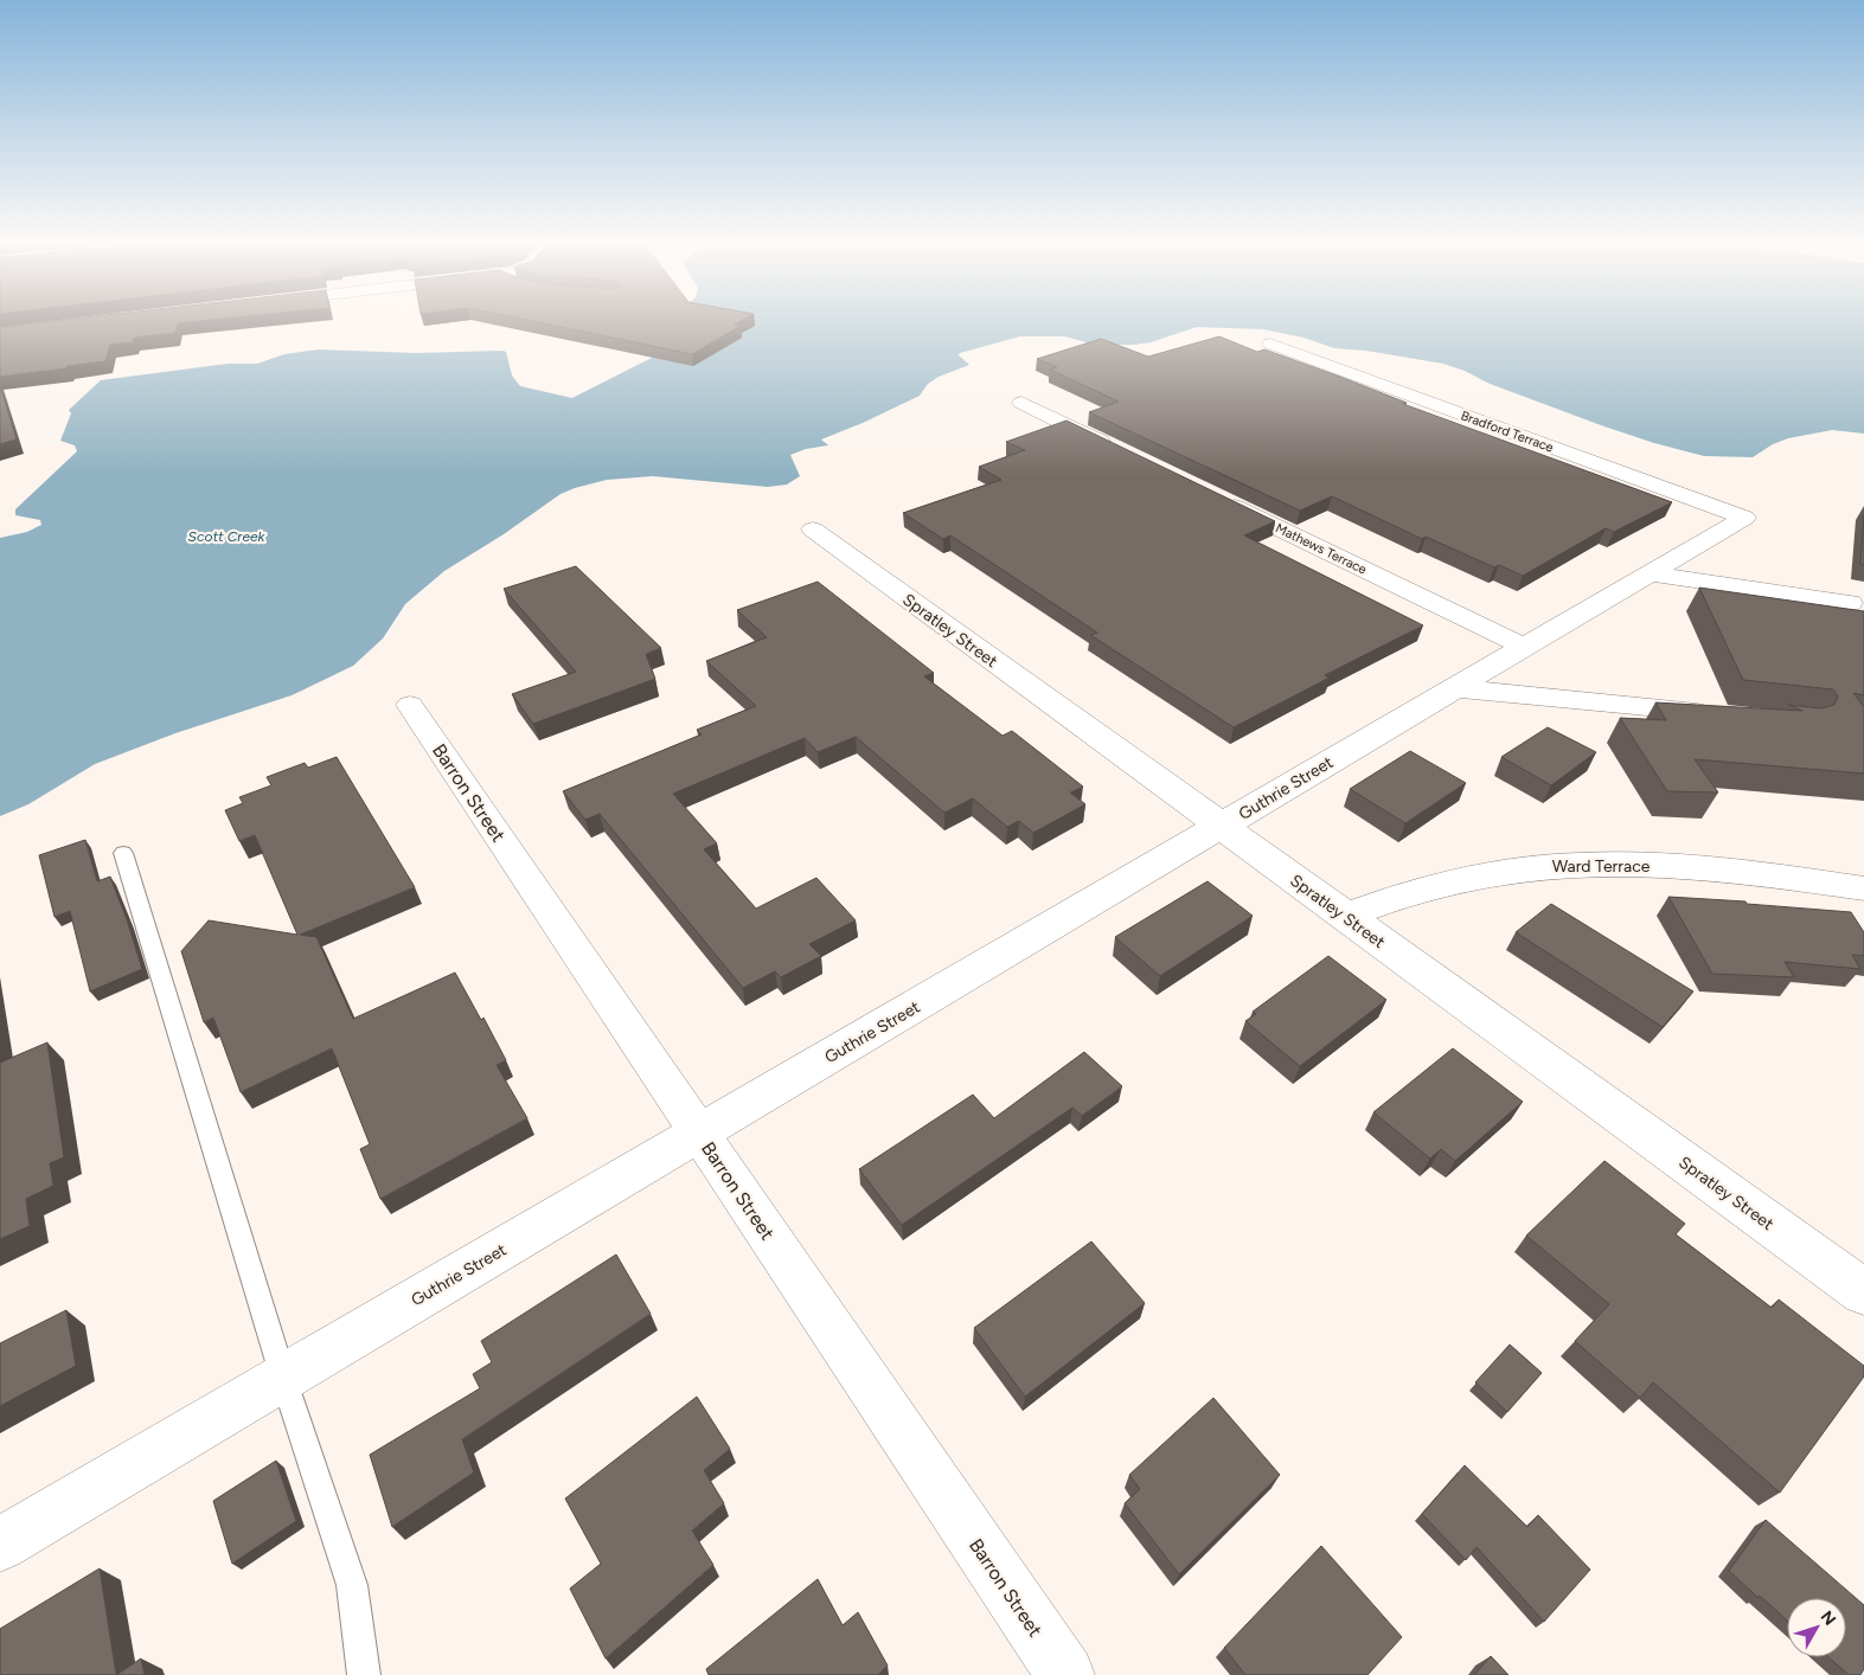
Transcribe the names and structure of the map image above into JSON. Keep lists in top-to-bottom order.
{
  "streets": {
    "street": [
      "Bradford Terrace",
      "Mathews Terrace",
      "Spratley Street",
      "Guthrie Street",
      "Barron Street",
      "Ward Terrace"
    ]
  },
  "crossings": [
    ["Bradford Terrace", "Guthrie Street"],
    ["Mathews Terrace", "Guthrie Street"],
    ["Spratley Street", "Guthrie Street"],
    ["Spratley Street", "Ward Terrace"],
    ["Guthrie Street", "Barron Street"]
  ],
  "water": ["Scott Creek"],
  "north": "top right"
}
